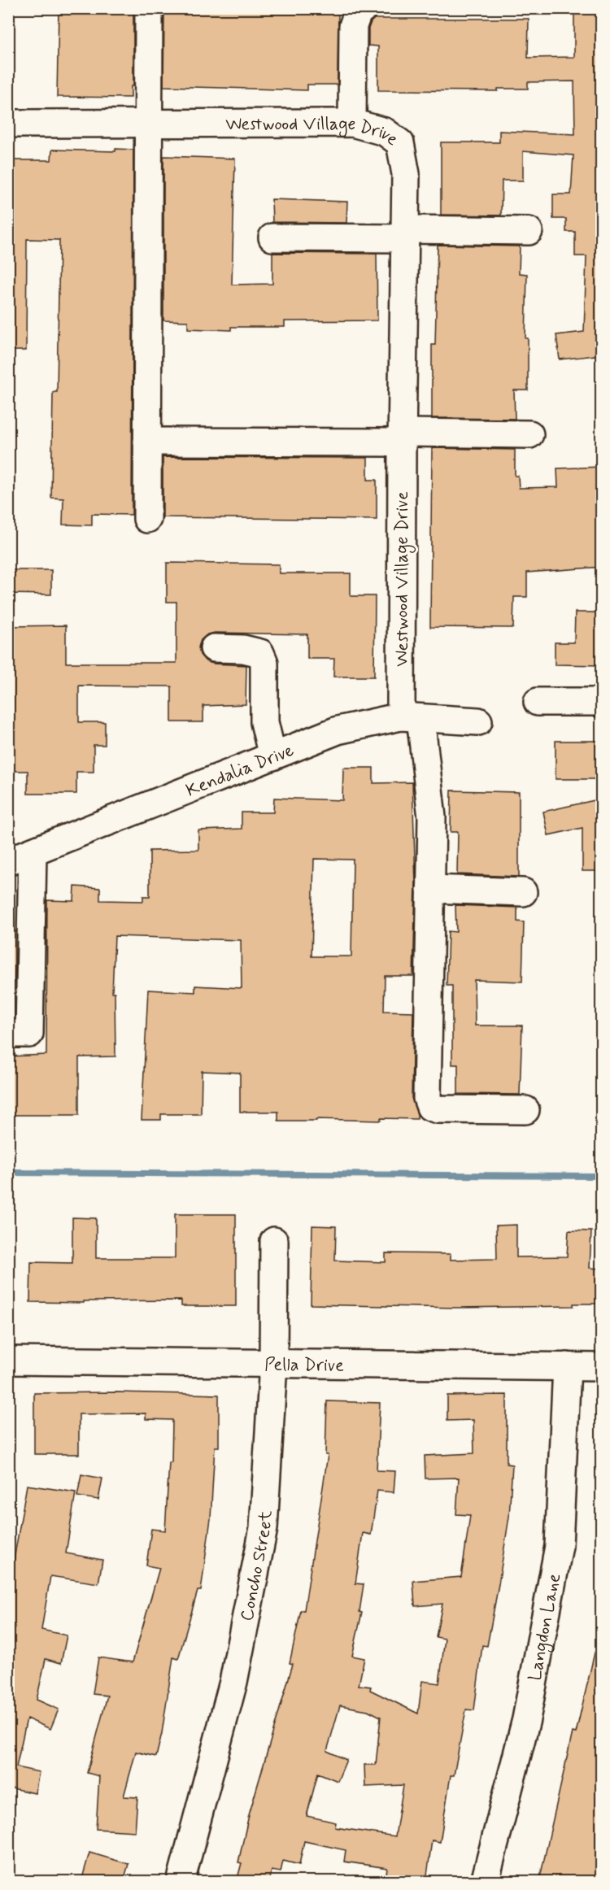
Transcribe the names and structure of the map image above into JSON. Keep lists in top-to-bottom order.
{
  "streets": {
    "street": [
      "Westwood Village Drive",
      "Kendalia Drive",
      "Pella Drive",
      "Concho Street",
      "Langdon Lane"
    ]
  },
  "crossings": [
    ["Westwood Village Drive", "Kendalia Drive"],
    ["Pella Drive", "Concho Street"],
    ["Pella Drive", "Langdon Lane"]
  ]
}
